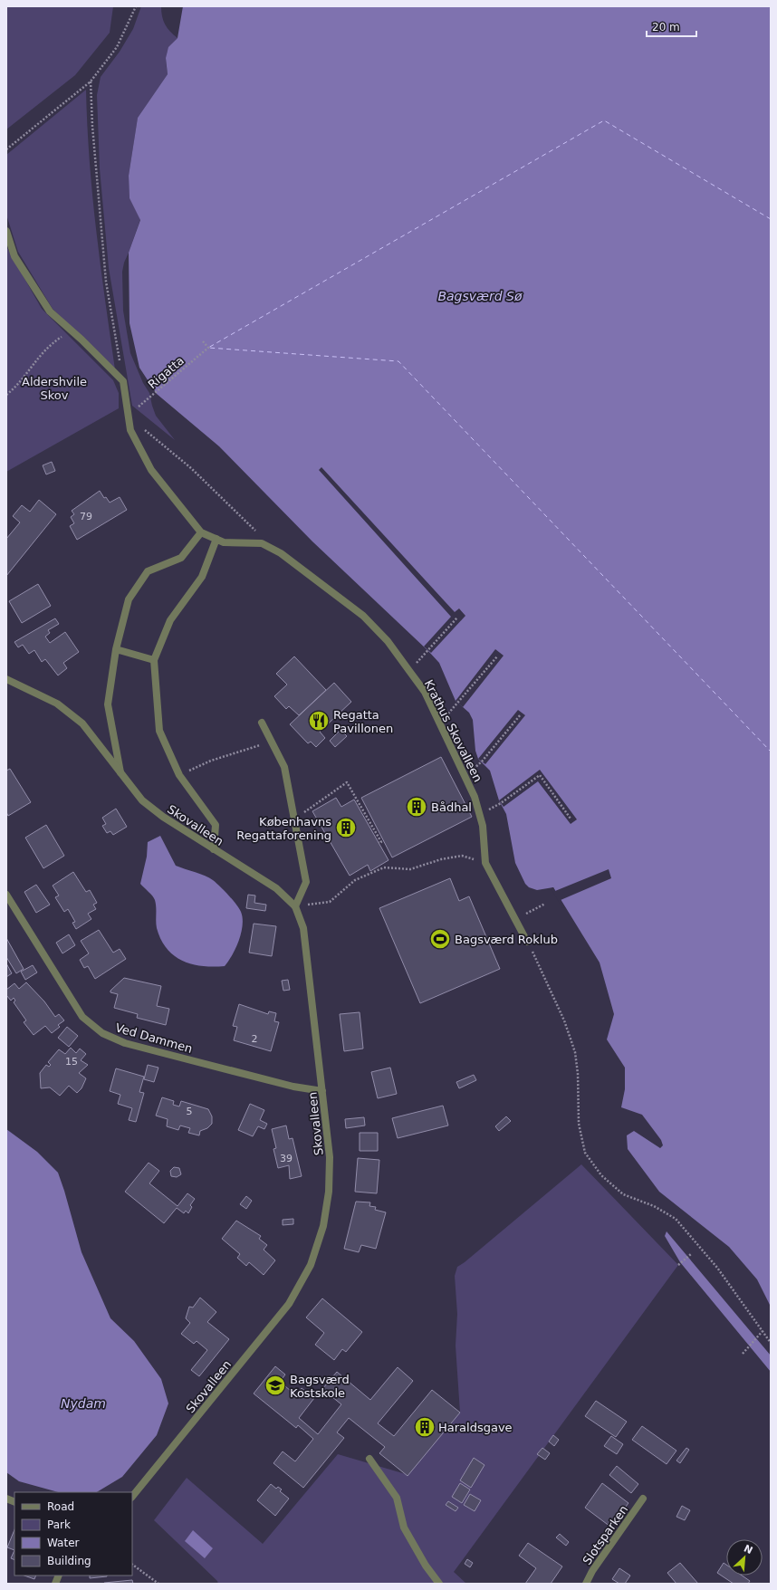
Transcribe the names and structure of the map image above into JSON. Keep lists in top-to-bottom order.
{
  "streets": {
    "street": [
      "Krathus Skovalleen",
      "Skovalleen",
      "Ved Dammen",
      "Slotsparken"
    ],
    "path": ["Rigatta"]
  },
  "crossings": [
    ["Rigatta", "Krathus Skovalleen"],
    ["Skovalleen", "Ved Dammen"]
  ],
  "water": ["Bagsværd Sø", "Nydam"],
  "parks": ["Aldershvile Skov"],
  "places": {
    "restaurant": ["Regatta Pavillonen"],
    "building": ["Bådhal", "Københavns Regattaforening", "Haraldsgave"],
    "sports": ["Bagsværd Roklub"],
    "school or university": ["Bagsværd Kostskole"]
  },
  "house_numbers": [
    "79",
    "2",
    "15",
    "5",
    "39"
  ],
  "legend": [
    "Road",
    "Park",
    "Water",
    "Building"
  ],
  "scale_bar": "20 m",
  "north": "top right"
}
